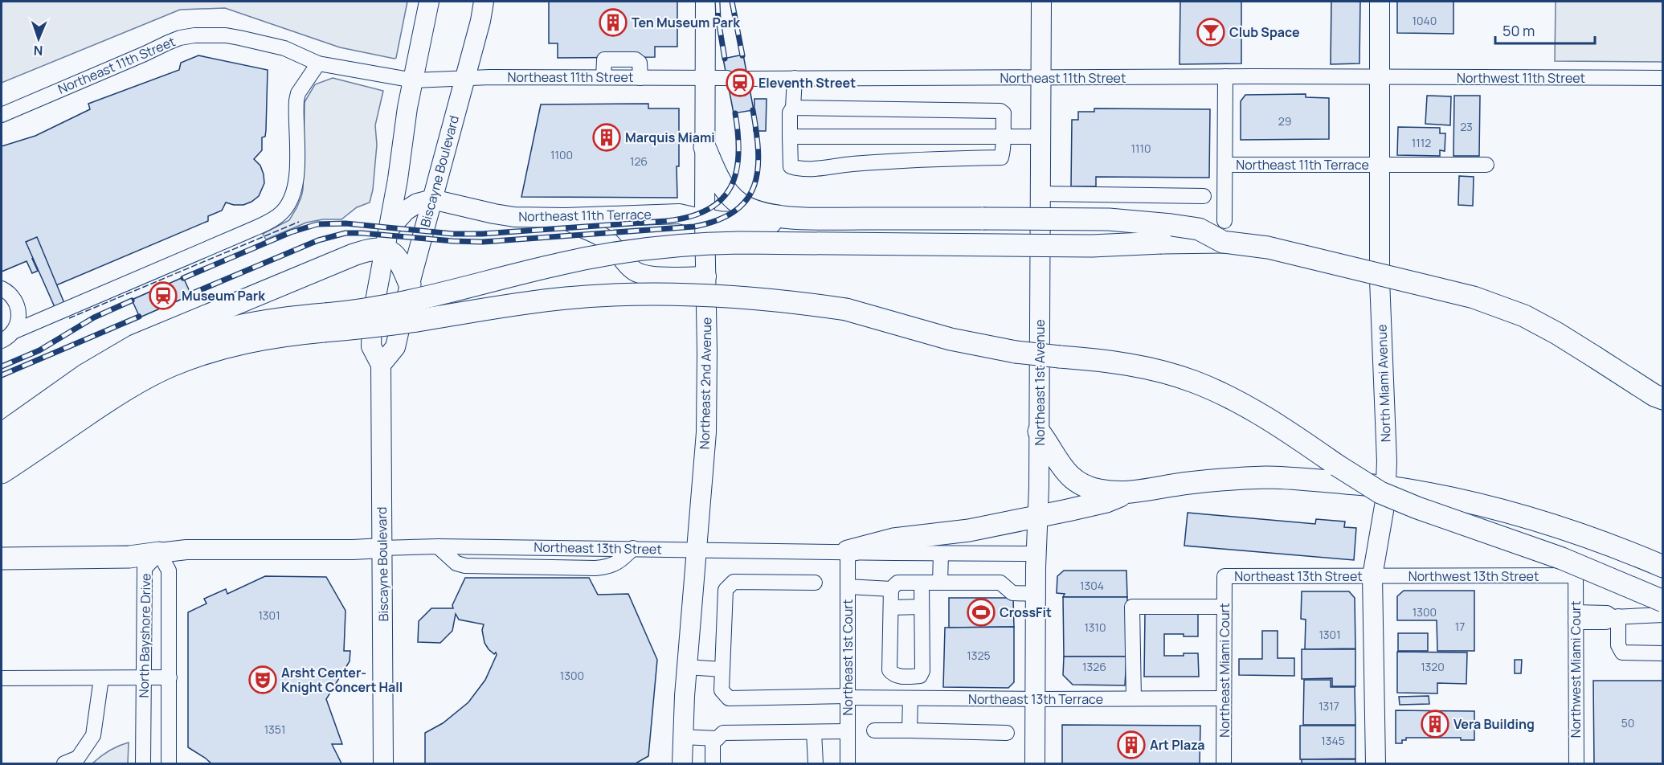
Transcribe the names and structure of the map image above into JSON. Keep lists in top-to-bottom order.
{
  "streets": {
    "main road": [
      "Northeast 11th Terrace",
      "Biscayne Boulevard",
      "Northeast 1st Avenue",
      "Northeast 2nd Avenue",
      "North Miami Avenue",
      "Northeast 13th Street"
    ],
    "street": [
      "Northeast 11th Street",
      "Northwest 11th Street",
      "Northwest 13th Street",
      "North Bayshore Drive",
      "Northeast 1st Court",
      "Northwest Miami Court",
      "Northeast Miami Court",
      "Northeast 13th Terrace"
    ]
  },
  "crossings": [
    ["Northeast 11th Street", "Northwest 11th Street"],
    ["Northeast 11th Street", "Biscayne Boulevard"],
    ["Northeast 11th Street", "Northeast 1st Avenue"],
    ["Northeast 11th Street", "Northeast 2nd Avenue"],
    ["Northeast 11th Street", "North Miami Avenue"],
    ["Northwest 11th Street", "North Miami Avenue"],
    ["Northeast 11th Terrace", "Biscayne Boulevard"],
    ["Northeast 11th Terrace", "Northeast 2nd Avenue"],
    ["Northeast 11th Terrace", "North Miami Avenue"],
    ["Biscayne Boulevard", "Northeast 13th Street"],
    ["Northeast 1st Avenue", "Northeast 13th Street"],
    ["Northeast 1st Avenue", "Northeast 13th Terrace"],
    ["Northeast 2nd Avenue", "Northeast 13th Street"],
    ["North Miami Avenue", "Northeast 13th Street"],
    ["North Miami Avenue", "Northwest 13th Street"],
    ["Northeast 13th Street", "Northwest 13th Street"],
    ["Northeast 13th Street", "North Bayshore Drive"],
    ["Northeast 13th Street", "Northeast 1st Court"],
    ["Northeast 13th Street", "Northeast Miami Court"],
    ["Northwest 13th Street", "Northwest Miami Court"],
    ["Northeast 1st Court", "Northeast 13th Terrace"],
    ["Northeast Miami Court", "Northeast 13th Terrace"]
  ],
  "places": {
    "building": [
      "Ten Museum Park",
      "Marquis Miami",
      "Vera Building",
      "Art Plaza"
    ],
    "bar": ["Club Space"],
    "station": ["Eleventh Street", "Museum Park"],
    "sports": ["CrossFit"],
    "theatre": ["Arsht Center- Knight Concert Hall"]
  },
  "house_numbers": [
    "1040",
    "29",
    "23",
    "1112",
    "1110",
    "1100",
    "126",
    "1304",
    "1300",
    "1301",
    "17",
    "1310",
    "1301",
    "1325",
    "1326",
    "1320",
    "1300",
    "1317",
    "50",
    "1351",
    "1345"
  ],
  "scale_bar": "50 m",
  "north": "bottom"
}
